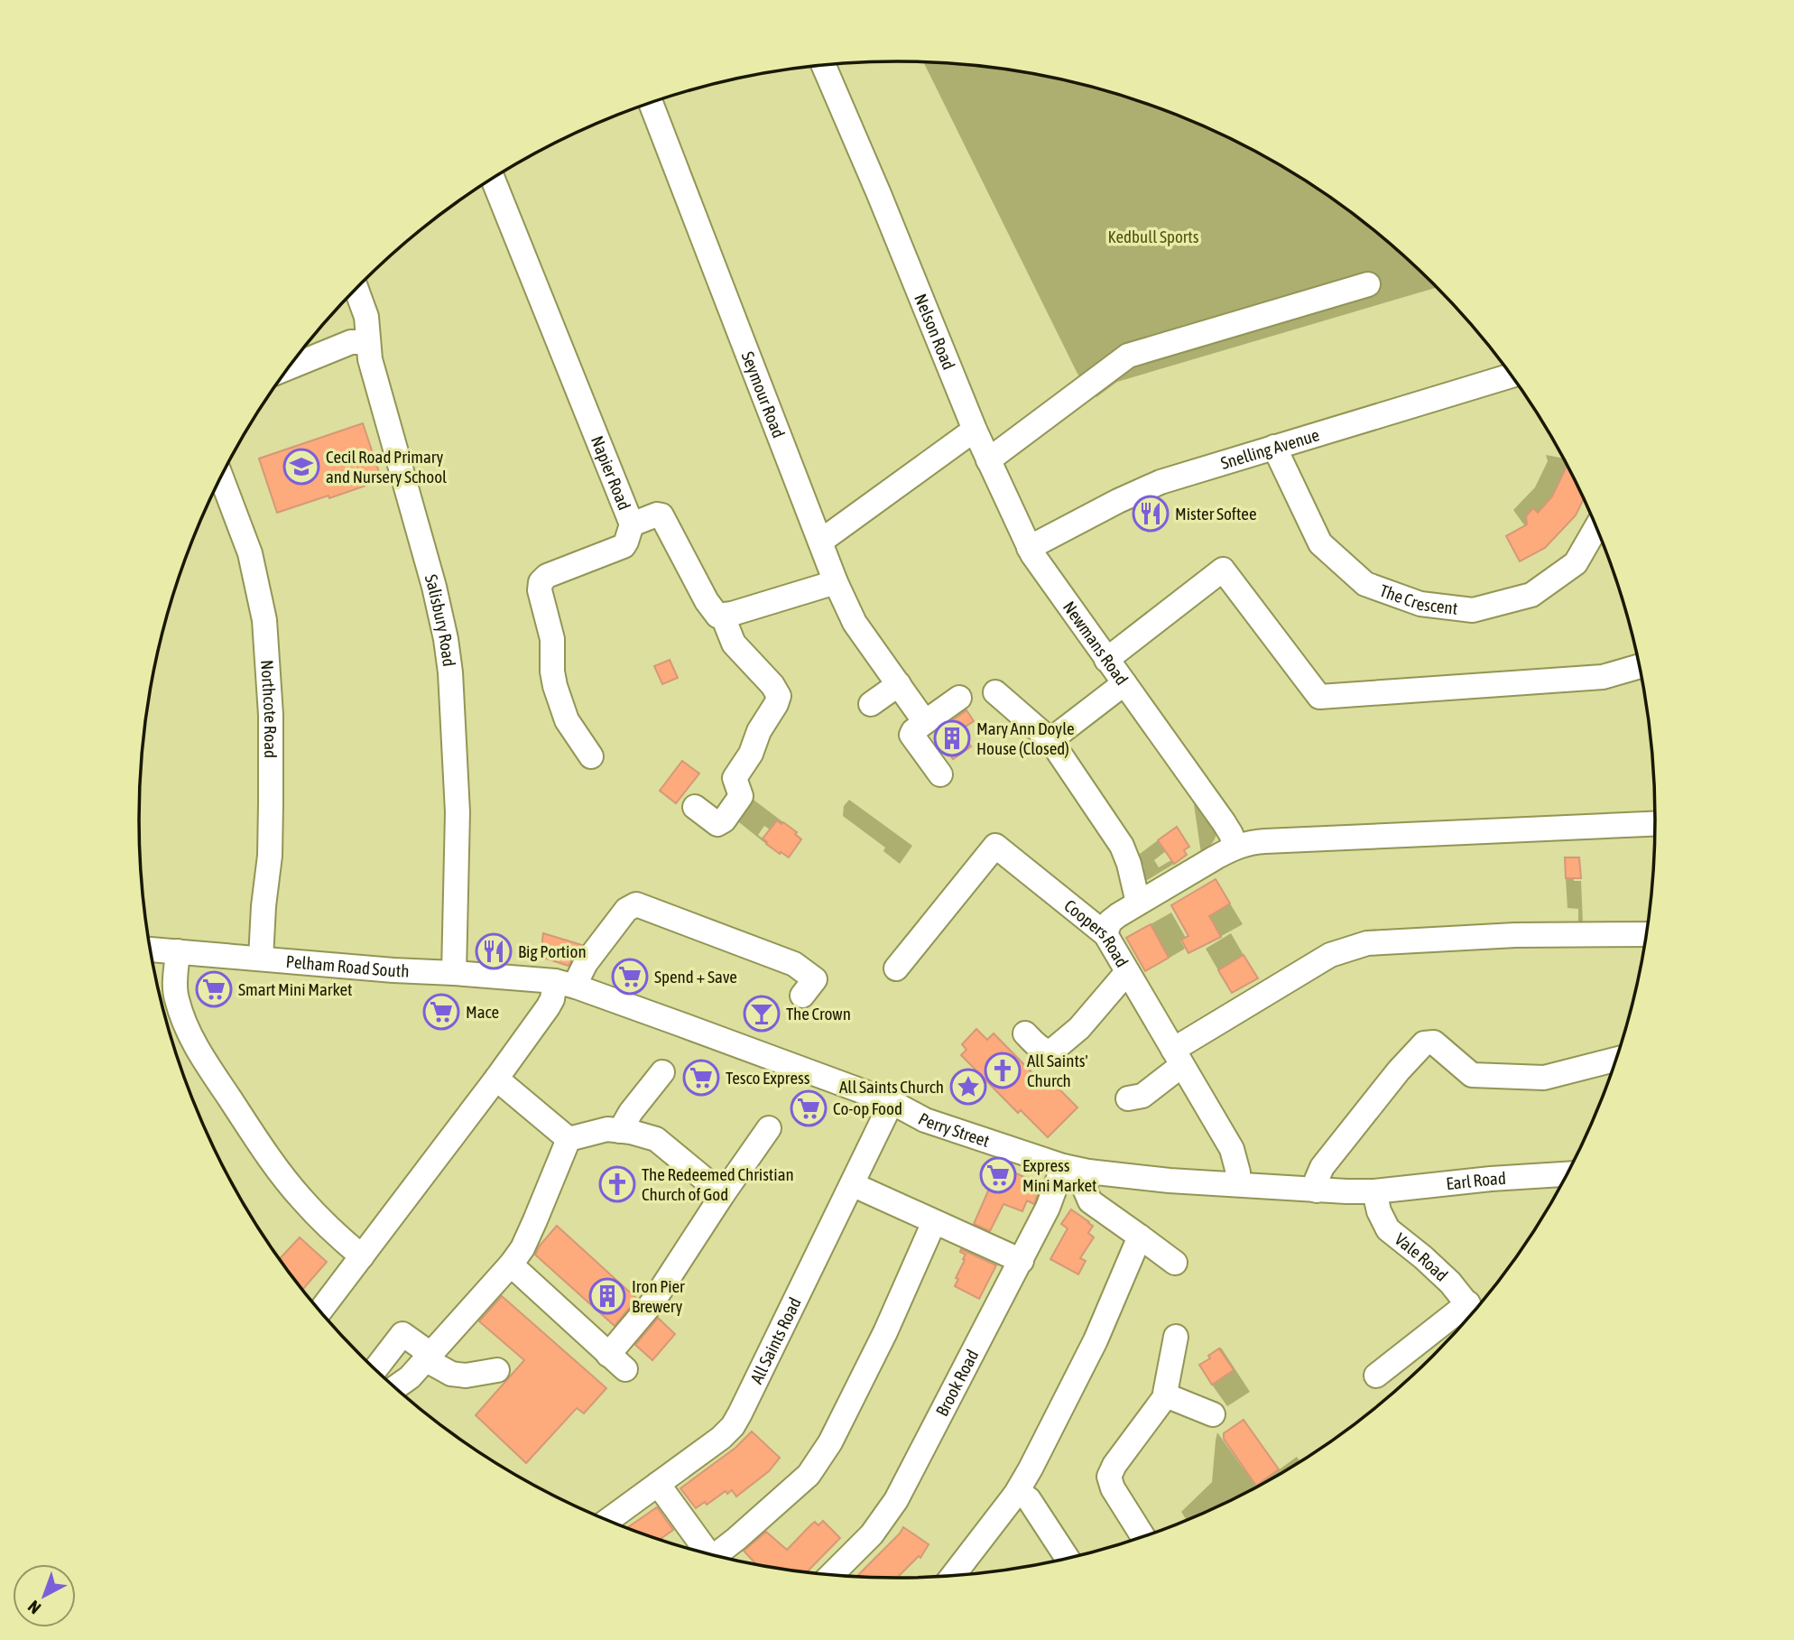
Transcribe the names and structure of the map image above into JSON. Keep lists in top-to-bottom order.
{
  "streets": {
    "street": [
      "Nelson Road",
      "Seymour Road",
      "Snelling Avenue",
      "Napier Road",
      "The Crescent",
      "Salisbury Road",
      "Newmans Road",
      "Northcote Road",
      "Coopers Road",
      "Pelham Road South",
      "Perry Street",
      "Earl Road",
      "Vale Road",
      "All Saints Road",
      "Brook Road"
    ]
  },
  "crossings": [
    ["Nelson Road", "Newmans Road"],
    ["Snelling Avenue", "The Crescent"],
    ["Snelling Avenue", "Newmans Road"],
    ["Salisbury Road", "Pelham Road South"],
    ["Northcote Road", "Pelham Road South"],
    ["Coopers Road", "Perry Street"],
    ["Pelham Road South", "Perry Street"],
    ["Perry Street", "Earl Road"],
    ["Perry Street", "Vale Road"],
    ["Perry Street", "All Saints Road"],
    ["Perry Street", "Brook Road"],
    ["Earl Road", "Vale Road"]
  ],
  "parks": ["Kedbull Sports"],
  "places": {
    "school or university": ["Cecil Road Primary and Nursery School"],
    "restaurant": ["Mister Softee", "Big Portion"],
    "building": ["Mary Ann Doyle House (Closed)", "Iron Pier Brewery"],
    "supermarket": [
      "Spend + Save",
      "Smart Mini Market",
      "Mace",
      "Tesco Express",
      "Co-op Food",
      "Express Mini Market"
    ],
    "bar": ["The Crown"],
    "church": ["All Saints' Church", "The Redeemed Christian Church of God"],
    "place": ["All Saints Church"]
  },
  "north": "bottom left"
}
